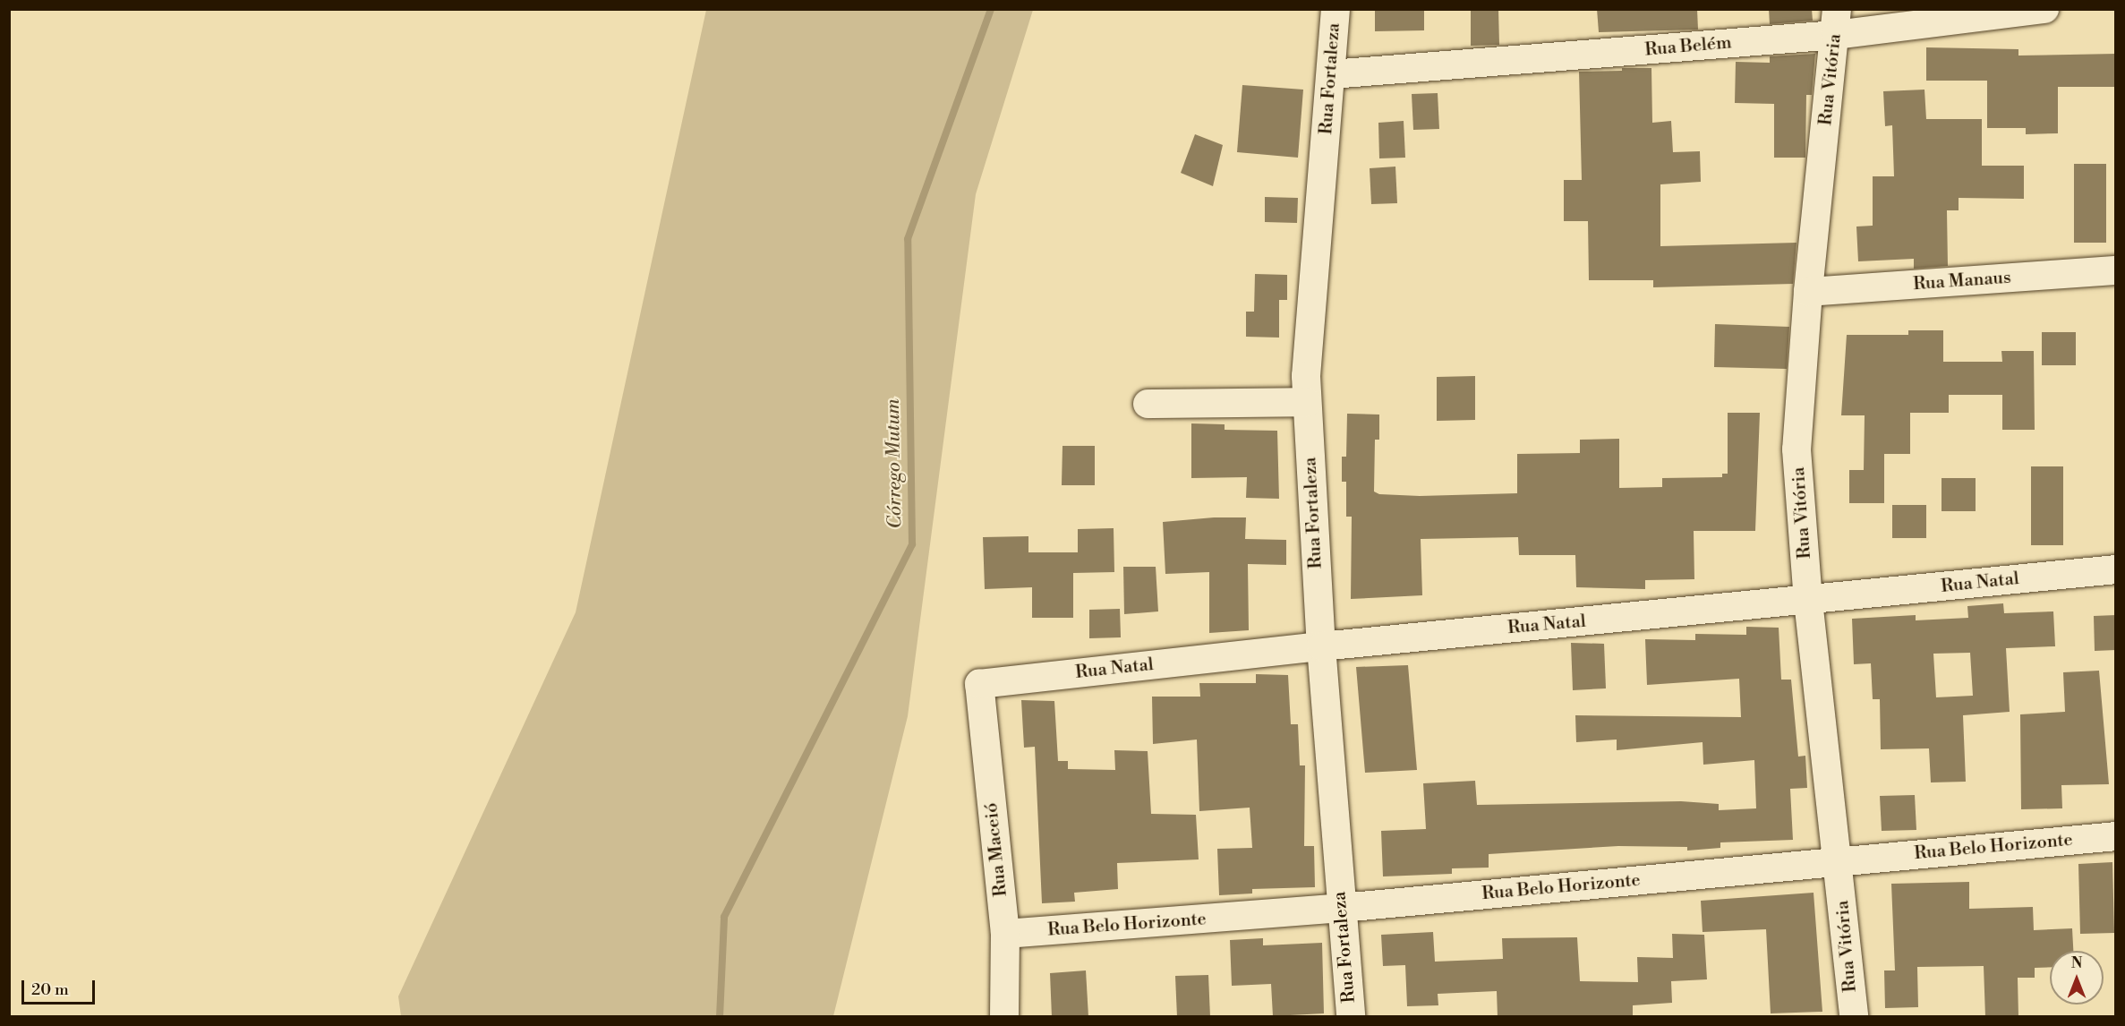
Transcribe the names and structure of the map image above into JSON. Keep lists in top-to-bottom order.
{
  "streets": {
    "street": [
      "Rua Belém",
      "Rua Fortaleza",
      "Rua Vitória",
      "Rua Manaus",
      "Rua Natal",
      "Rua Belo Horizonte",
      "Rua Maceió"
    ]
  },
  "crossings": [
    ["Rua Belém", "Rua Fortaleza"],
    ["Rua Belém", "Rua Vitória"],
    ["Rua Fortaleza", "Rua Natal"],
    ["Rua Fortaleza", "Rua Belo Horizonte"],
    ["Rua Vitória", "Rua Manaus"],
    ["Rua Vitória", "Rua Natal"],
    ["Rua Vitória", "Rua Belo Horizonte"],
    ["Rua Natal", "Rua Maceió"],
    ["Rua Belo Horizonte", "Rua Maceió"]
  ],
  "water": ["Córrego Mutum"],
  "scale_bar": "20 m",
  "north": "top"
}
